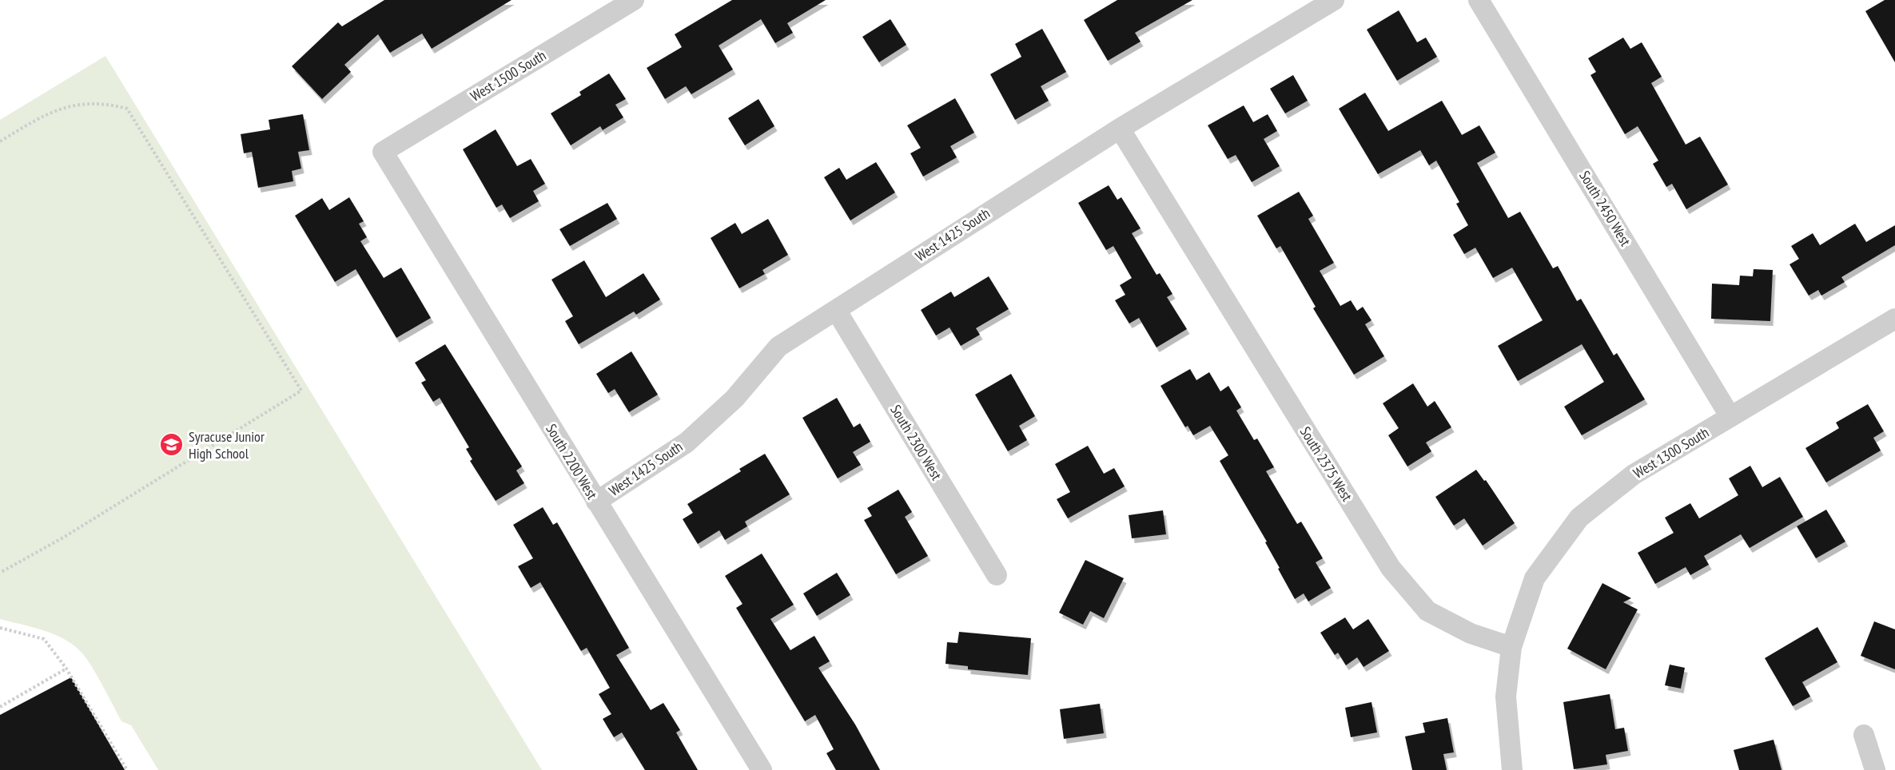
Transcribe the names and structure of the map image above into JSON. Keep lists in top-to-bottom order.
{
  "streets": {
    "street": [
      "West 1500 South",
      "South 2450 West",
      "West 1425 South",
      "South 2300 West",
      "West 1300 South",
      "South 2200 West",
      "South 2375 West"
    ]
  },
  "crossings": [
    ["West 1500 South", "South 2200 West"],
    ["South 2450 West", "West 1300 South"],
    ["West 1425 South", "South 2300 West"],
    ["West 1425 South", "South 2200 West"],
    ["West 1425 South", "South 2375 West"],
    ["West 1300 South", "South 2375 West"]
  ],
  "places": {
    "school or university": ["Syracuse Junior High School"]
  }
}
